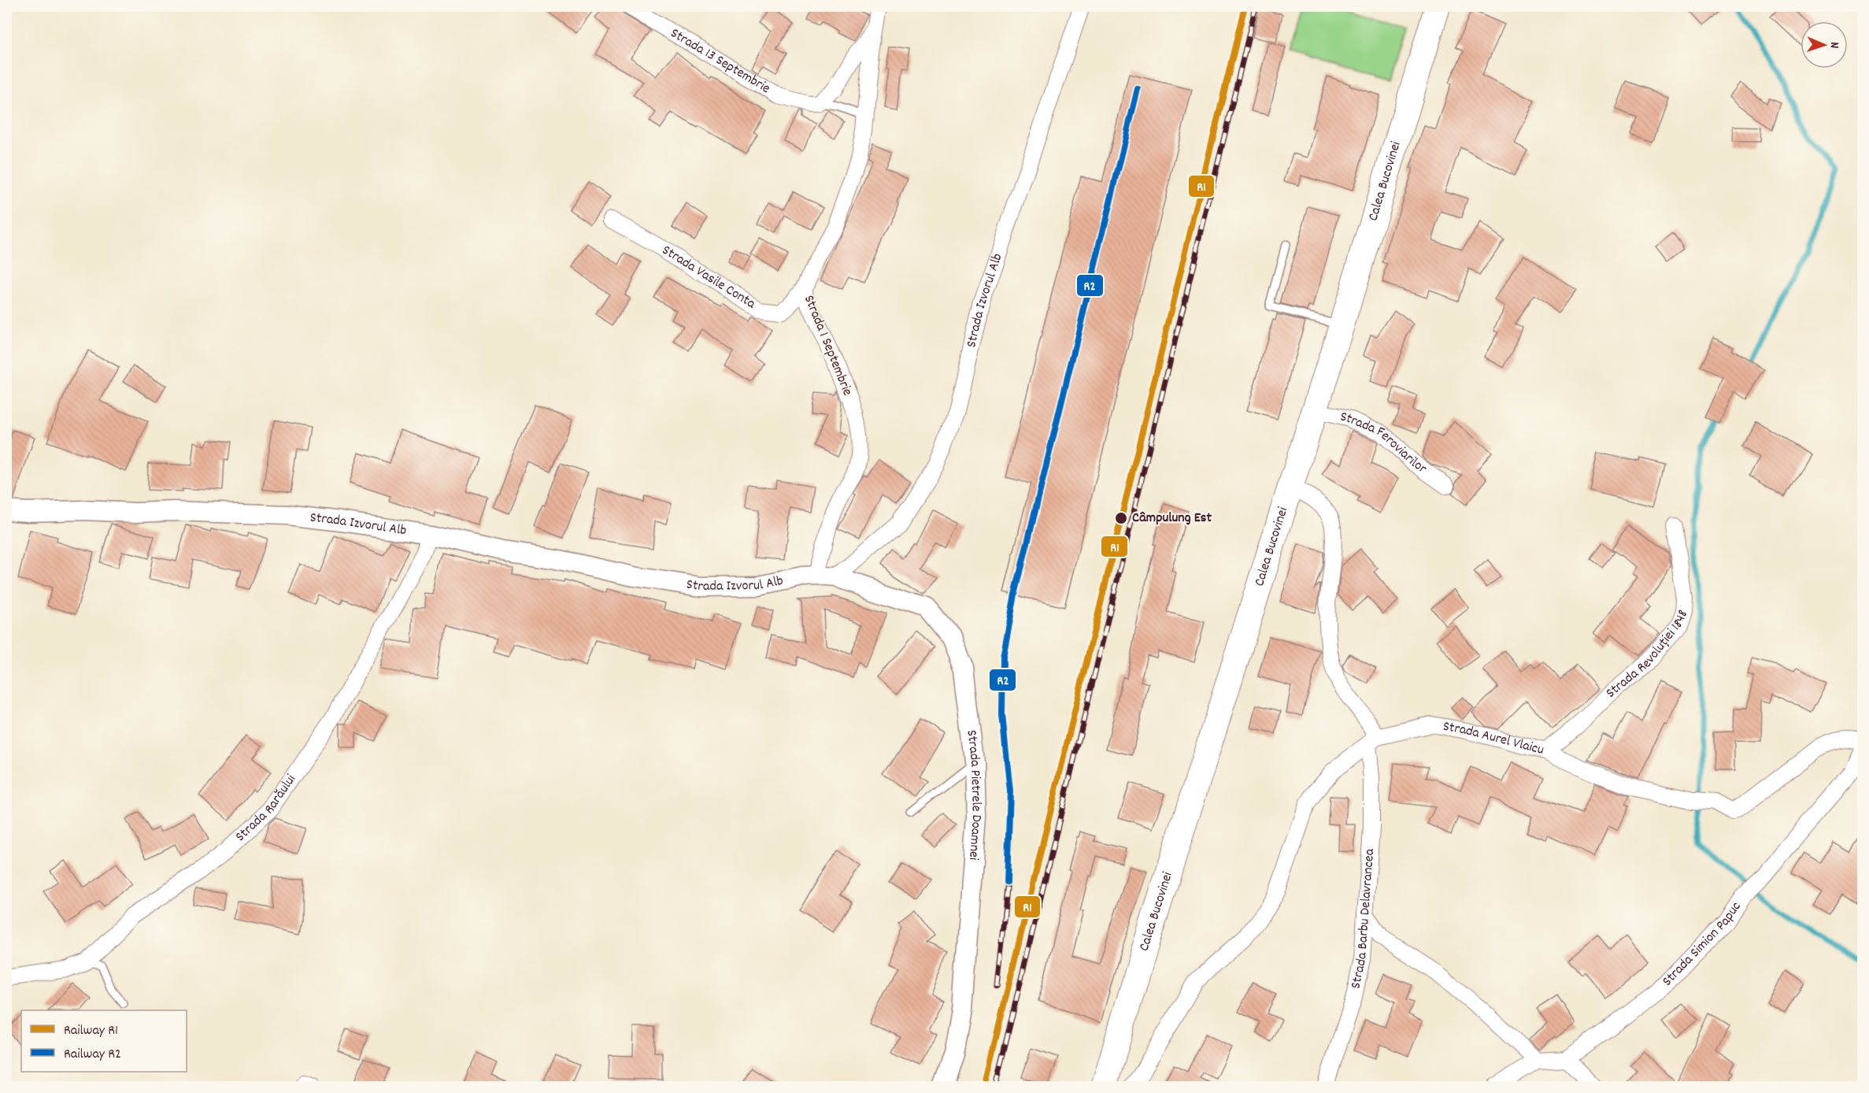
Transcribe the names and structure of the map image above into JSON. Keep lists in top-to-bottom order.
{
  "streets": {
    "highway": ["Calea Bucovinei"],
    "street": [
      "Strada 13 Septembrie",
      "Strada Vasile Conta",
      "Strada Izvorul Alb",
      "Strada 1 Septembrie",
      "Strada Feroviarilor",
      "Strada Revoluției 1848",
      "Strada Aurel Vlaicu",
      "Strada Pietrele Doamnei",
      "Strada Rarăului",
      "Strada Barbu Delavrancea",
      "Strada Simion Papuc"
    ]
  },
  "crossings": [
    ["Strada 13 Septembrie", "Strada 1 Septembrie"],
    ["Calea Bucovinei", "Strada Feroviarilor"],
    ["Strada Vasile Conta", "Strada 1 Septembrie"],
    ["Strada Izvorul Alb", "Strada 1 Septembrie"],
    ["Strada Izvorul Alb", "Strada Pietrele Doamnei"],
    ["Strada Izvorul Alb", "Strada Rarăului"],
    ["Strada Revoluției 1848", "Strada Aurel Vlaicu"],
    ["Strada Aurel Vlaicu", "Strada Barbu Delavrancea"],
    ["Strada Aurel Vlaicu", "Strada Simion Papuc"]
  ],
  "places": ["Câmpulung Est"],
  "lines": ["rail line R1", "rail line R2"],
  "legend": ["Railway R1", "Railway R2"],
  "north": "right"
}
